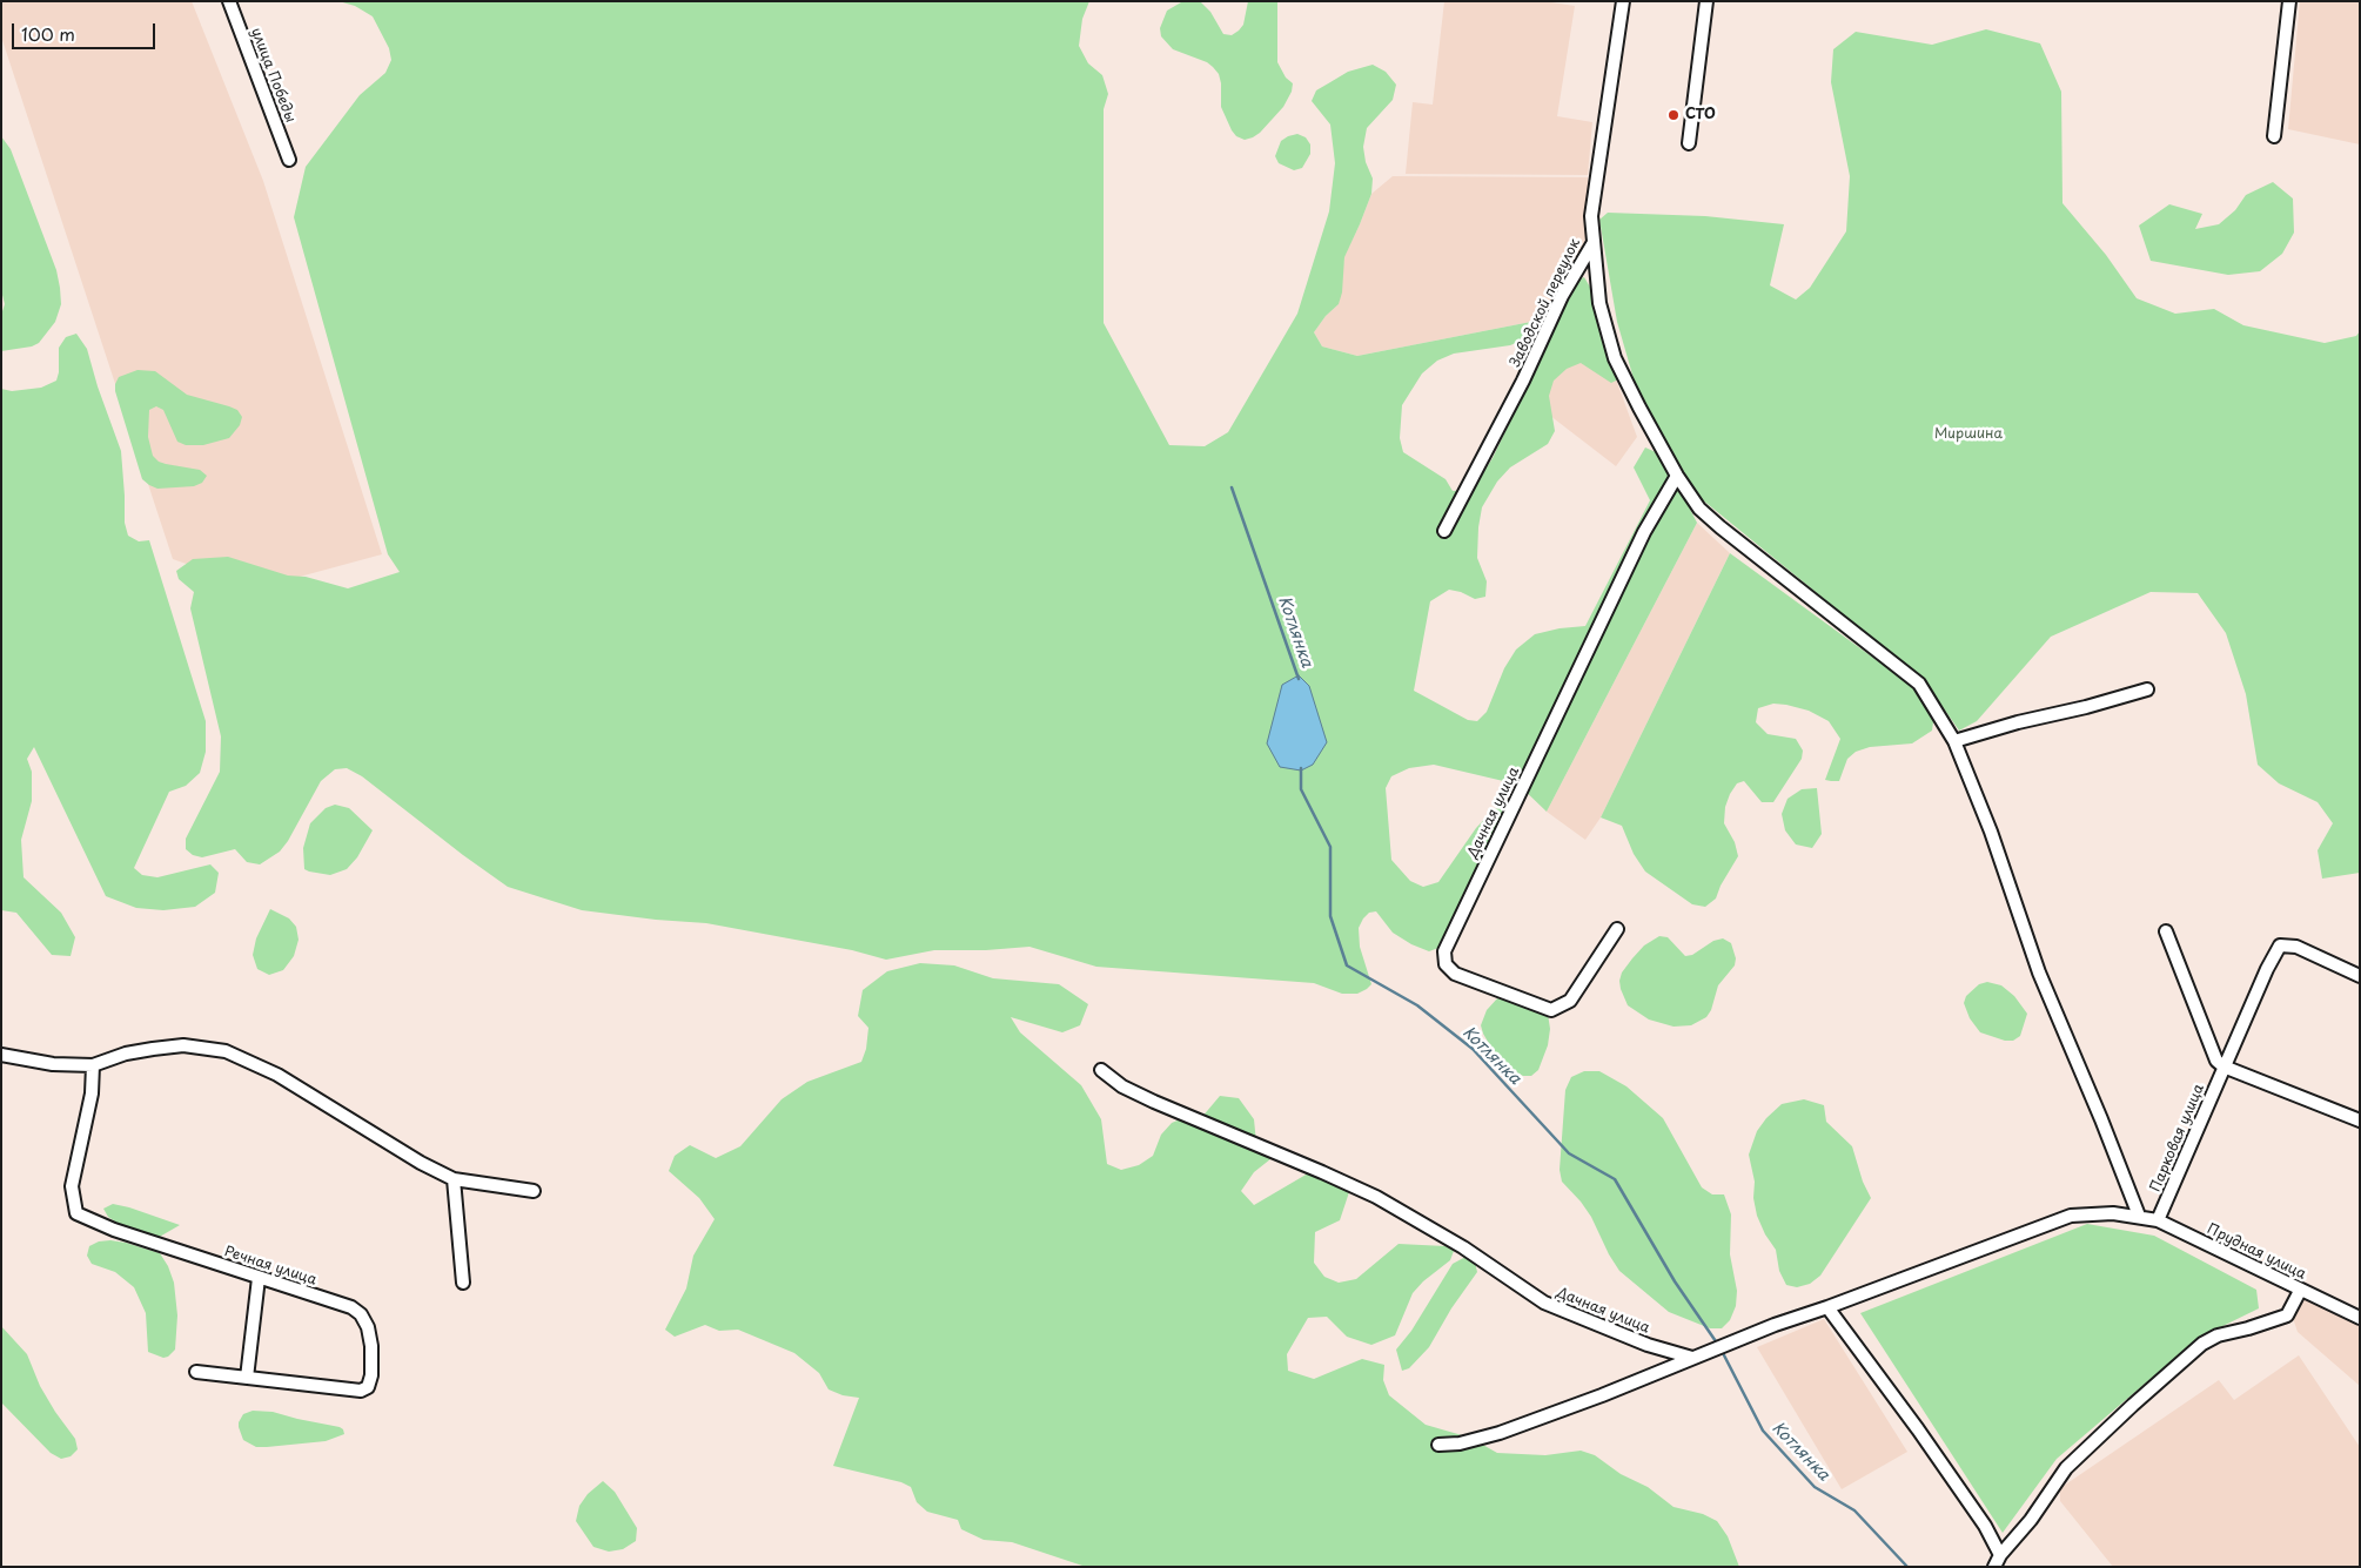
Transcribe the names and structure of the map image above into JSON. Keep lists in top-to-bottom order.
{
  "streets": {
    "street": [
      "улица Победы",
      "Заводской переулок",
      "Дачная улица",
      "Парковая улица",
      "Прудная улица",
      "Речная улица"
    ]
  },
  "crossings": [
    ["Дачная улица", "Прудная улица"],
    ["Парковая улица", "Прудная улица"]
  ],
  "water": ["Котлянка"],
  "parks": ["Миршина"],
  "places": ["СТО"],
  "scale_bar": "100 m"
}
